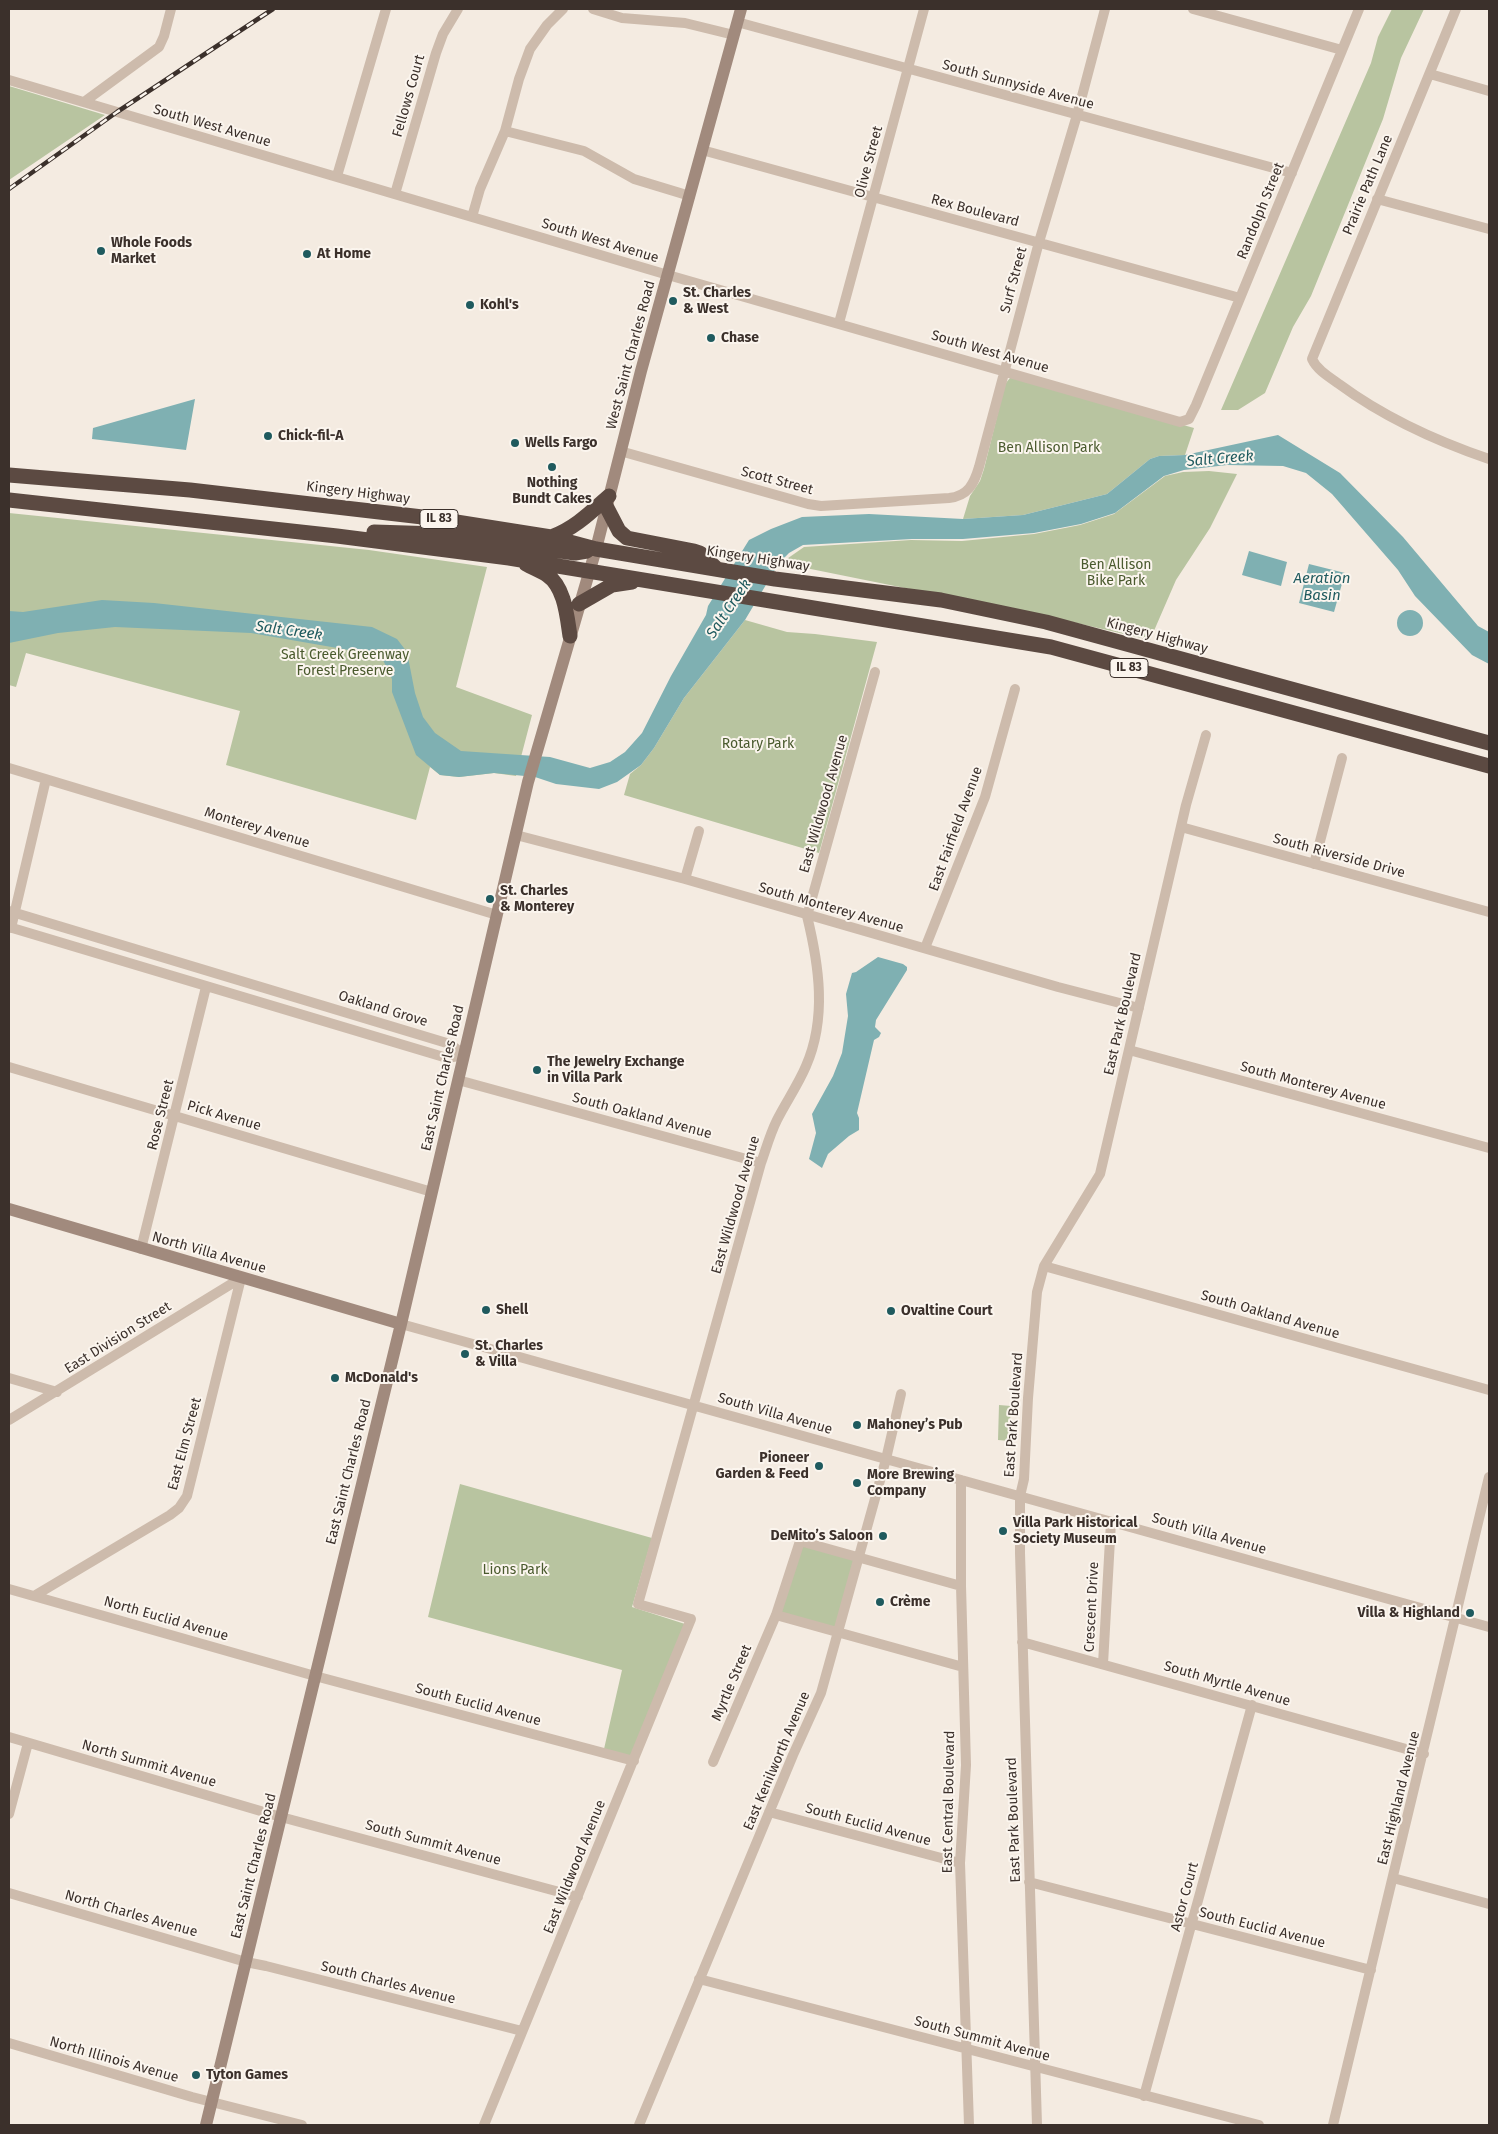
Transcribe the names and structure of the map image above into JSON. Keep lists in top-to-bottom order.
{
  "streets": {
    "highway": ["Kingery Highway", "IL 83"],
    "main road": ["West Saint Charles Road", "East Saint Charles Road", "North Villa Avenue"],
    "street": [
      "South Sunnyside Avenue",
      "Fellows Court",
      "South West Avenue",
      "Olive Street",
      "Prairie Path Lane",
      "Rex Boulevard",
      "Randolph Street",
      "Surf Street",
      "Scott Street",
      "East Wildwood Avenue",
      "Monterey Avenue",
      "East Fairfield Avenue",
      "South Riverside Drive",
      "South Monterey Avenue",
      "Oakland Grove",
      "East Park Boulevard",
      "Rose Street",
      "Pick Avenue",
      "South Oakland Avenue",
      "East Division Street",
      "South Villa Avenue",
      "East Elm Street",
      "Crescent Drive",
      "North Euclid Avenue",
      "Myrtle Street",
      "South Myrtle Avenue",
      "South Euclid Avenue",
      "East Kenilworth Avenue",
      "North Summit Avenue",
      "East Highland Avenue",
      "East Central Boulevard",
      "South Summit Avenue",
      "Astor Court",
      "North Charles Avenue",
      "South Charles Avenue",
      "North Illinois Avenue"
    ]
  },
  "crossings": [
    ["South Sunnyside Avenue", "Olive Street"],
    ["South Sunnyside Avenue", "Randolph Street"],
    ["South Sunnyside Avenue", "Surf Street"],
    ["South Sunnyside Avenue", "West Saint Charles Road"],
    ["Fellows Court", "South West Avenue"],
    ["South West Avenue", "Olive Street"],
    ["South West Avenue", "Randolph Street"],
    ["South West Avenue", "Surf Street"],
    ["South West Avenue", "West Saint Charles Road"],
    ["Olive Street", "Rex Boulevard"],
    ["Rex Boulevard", "Randolph Street"],
    ["Rex Boulevard", "Surf Street"],
    ["Rex Boulevard", "West Saint Charles Road"],
    ["Surf Street", "Scott Street"],
    ["West Saint Charles Road", "Scott Street"],
    ["West Saint Charles Road", "Kingery Highway"],
    ["West Saint Charles Road", "IL 83"],
    ["West Saint Charles Road", "East Saint Charles Road"],
    ["East Wildwood Avenue", "South Monterey Avenue"],
    ["East Wildwood Avenue", "South Oakland Avenue"],
    ["East Wildwood Avenue", "South Villa Avenue"],
    ["East Wildwood Avenue", "South Euclid Avenue"],
    ["East Wildwood Avenue", "South Summit Avenue"],
    ["East Wildwood Avenue", "South Charles Avenue"],
    ["Monterey Avenue", "East Saint Charles Road"],
    ["East Fairfield Avenue", "South Monterey Avenue"],
    ["South Riverside Drive", "East Park Boulevard"],
    ["South Monterey Avenue", "East Park Boulevard"],
    ["South Monterey Avenue", "East Saint Charles Road"],
    ["Oakland Grove", "East Saint Charles Road"],
    ["Oakland Grove", "Rose Street"],
    ["East Park Boulevard", "South Oakland Avenue"],
    ["East Park Boulevard", "South Villa Avenue"],
    ["East Park Boulevard", "South Myrtle Avenue"],
    ["East Park Boulevard", "South Euclid Avenue"],
    ["East Park Boulevard", "South Summit Avenue"],
    ["East Saint Charles Road", "Pick Avenue"],
    ["East Saint Charles Road", "South Oakland Avenue"],
    ["East Saint Charles Road", "North Villa Avenue"],
    ["East Saint Charles Road", "South Villa Avenue"],
    ["East Saint Charles Road", "North Euclid Avenue"],
    ["East Saint Charles Road", "South Euclid Avenue"],
    ["East Saint Charles Road", "North Summit Avenue"],
    ["East Saint Charles Road", "South Summit Avenue"],
    ["East Saint Charles Road", "North Charles Avenue"],
    ["East Saint Charles Road", "South Charles Avenue"],
    ["East Saint Charles Road", "North Illinois Avenue"],
    ["Rose Street", "Pick Avenue"],
    ["Rose Street", "North Villa Avenue"],
    ["North Villa Avenue", "East Division Street"],
    ["North Villa Avenue", "South Villa Avenue"],
    ["North Villa Avenue", "East Elm Street"],
    ["East Division Street", "East Elm Street"],
    ["South Villa Avenue", "Crescent Drive"],
    ["South Villa Avenue", "East Kenilworth Avenue"],
    ["South Villa Avenue", "East Highland Avenue"],
    ["South Villa Avenue", "East Central Boulevard"],
    ["East Elm Street", "North Euclid Avenue"],
    ["Crescent Drive", "South Myrtle Avenue"],
    ["North Euclid Avenue", "South Euclid Avenue"],
    ["Myrtle Street", "East Kenilworth Avenue"],
    ["South Myrtle Avenue", "East Highland Avenue"],
    ["South Myrtle Avenue", "Astor Court"],
    ["South Euclid Avenue", "East Kenilworth Avenue"],
    ["South Euclid Avenue", "East Highland Avenue"],
    ["South Euclid Avenue", "East Central Boulevard"],
    ["South Euclid Avenue", "Astor Court"],
    ["East Kenilworth Avenue", "South Summit Avenue"],
    ["North Summit Avenue", "South Summit Avenue"],
    ["East Central Boulevard", "South Summit Avenue"],
    ["South Summit Avenue", "Astor Court"],
    ["North Charles Avenue", "South Charles Avenue"]
  ],
  "water": ["Salt Creek", "Aeration Basin"],
  "parks": [
    "Ben Allison Park",
    "Ben Allison Bike Park",
    "Salt Creek Greenway Forest Preserve",
    "Rotary Park",
    "Lions Park"
  ],
  "places": [
    "Whole Foods Market",
    "At Home",
    "St. Charles & West",
    "Kohl's",
    "Chase",
    "Chick-fil-A",
    "Wells Fargo",
    "Nothing Bundt Cakes",
    "St. Charles & Monterey",
    "The Jewelry Exchange in Villa Park",
    "Shell",
    "Ovaltine Court",
    "St. Charles & Villa",
    "McDonald's",
    "Mahoney’s Pub",
    "Pioneer Garden & Feed",
    "More Brewing Company",
    "Villa Park Historical Society Museum",
    "DeMito’s Saloon",
    "Crème",
    "Villa & Highland",
    "Tyton Games"
  ]
}
